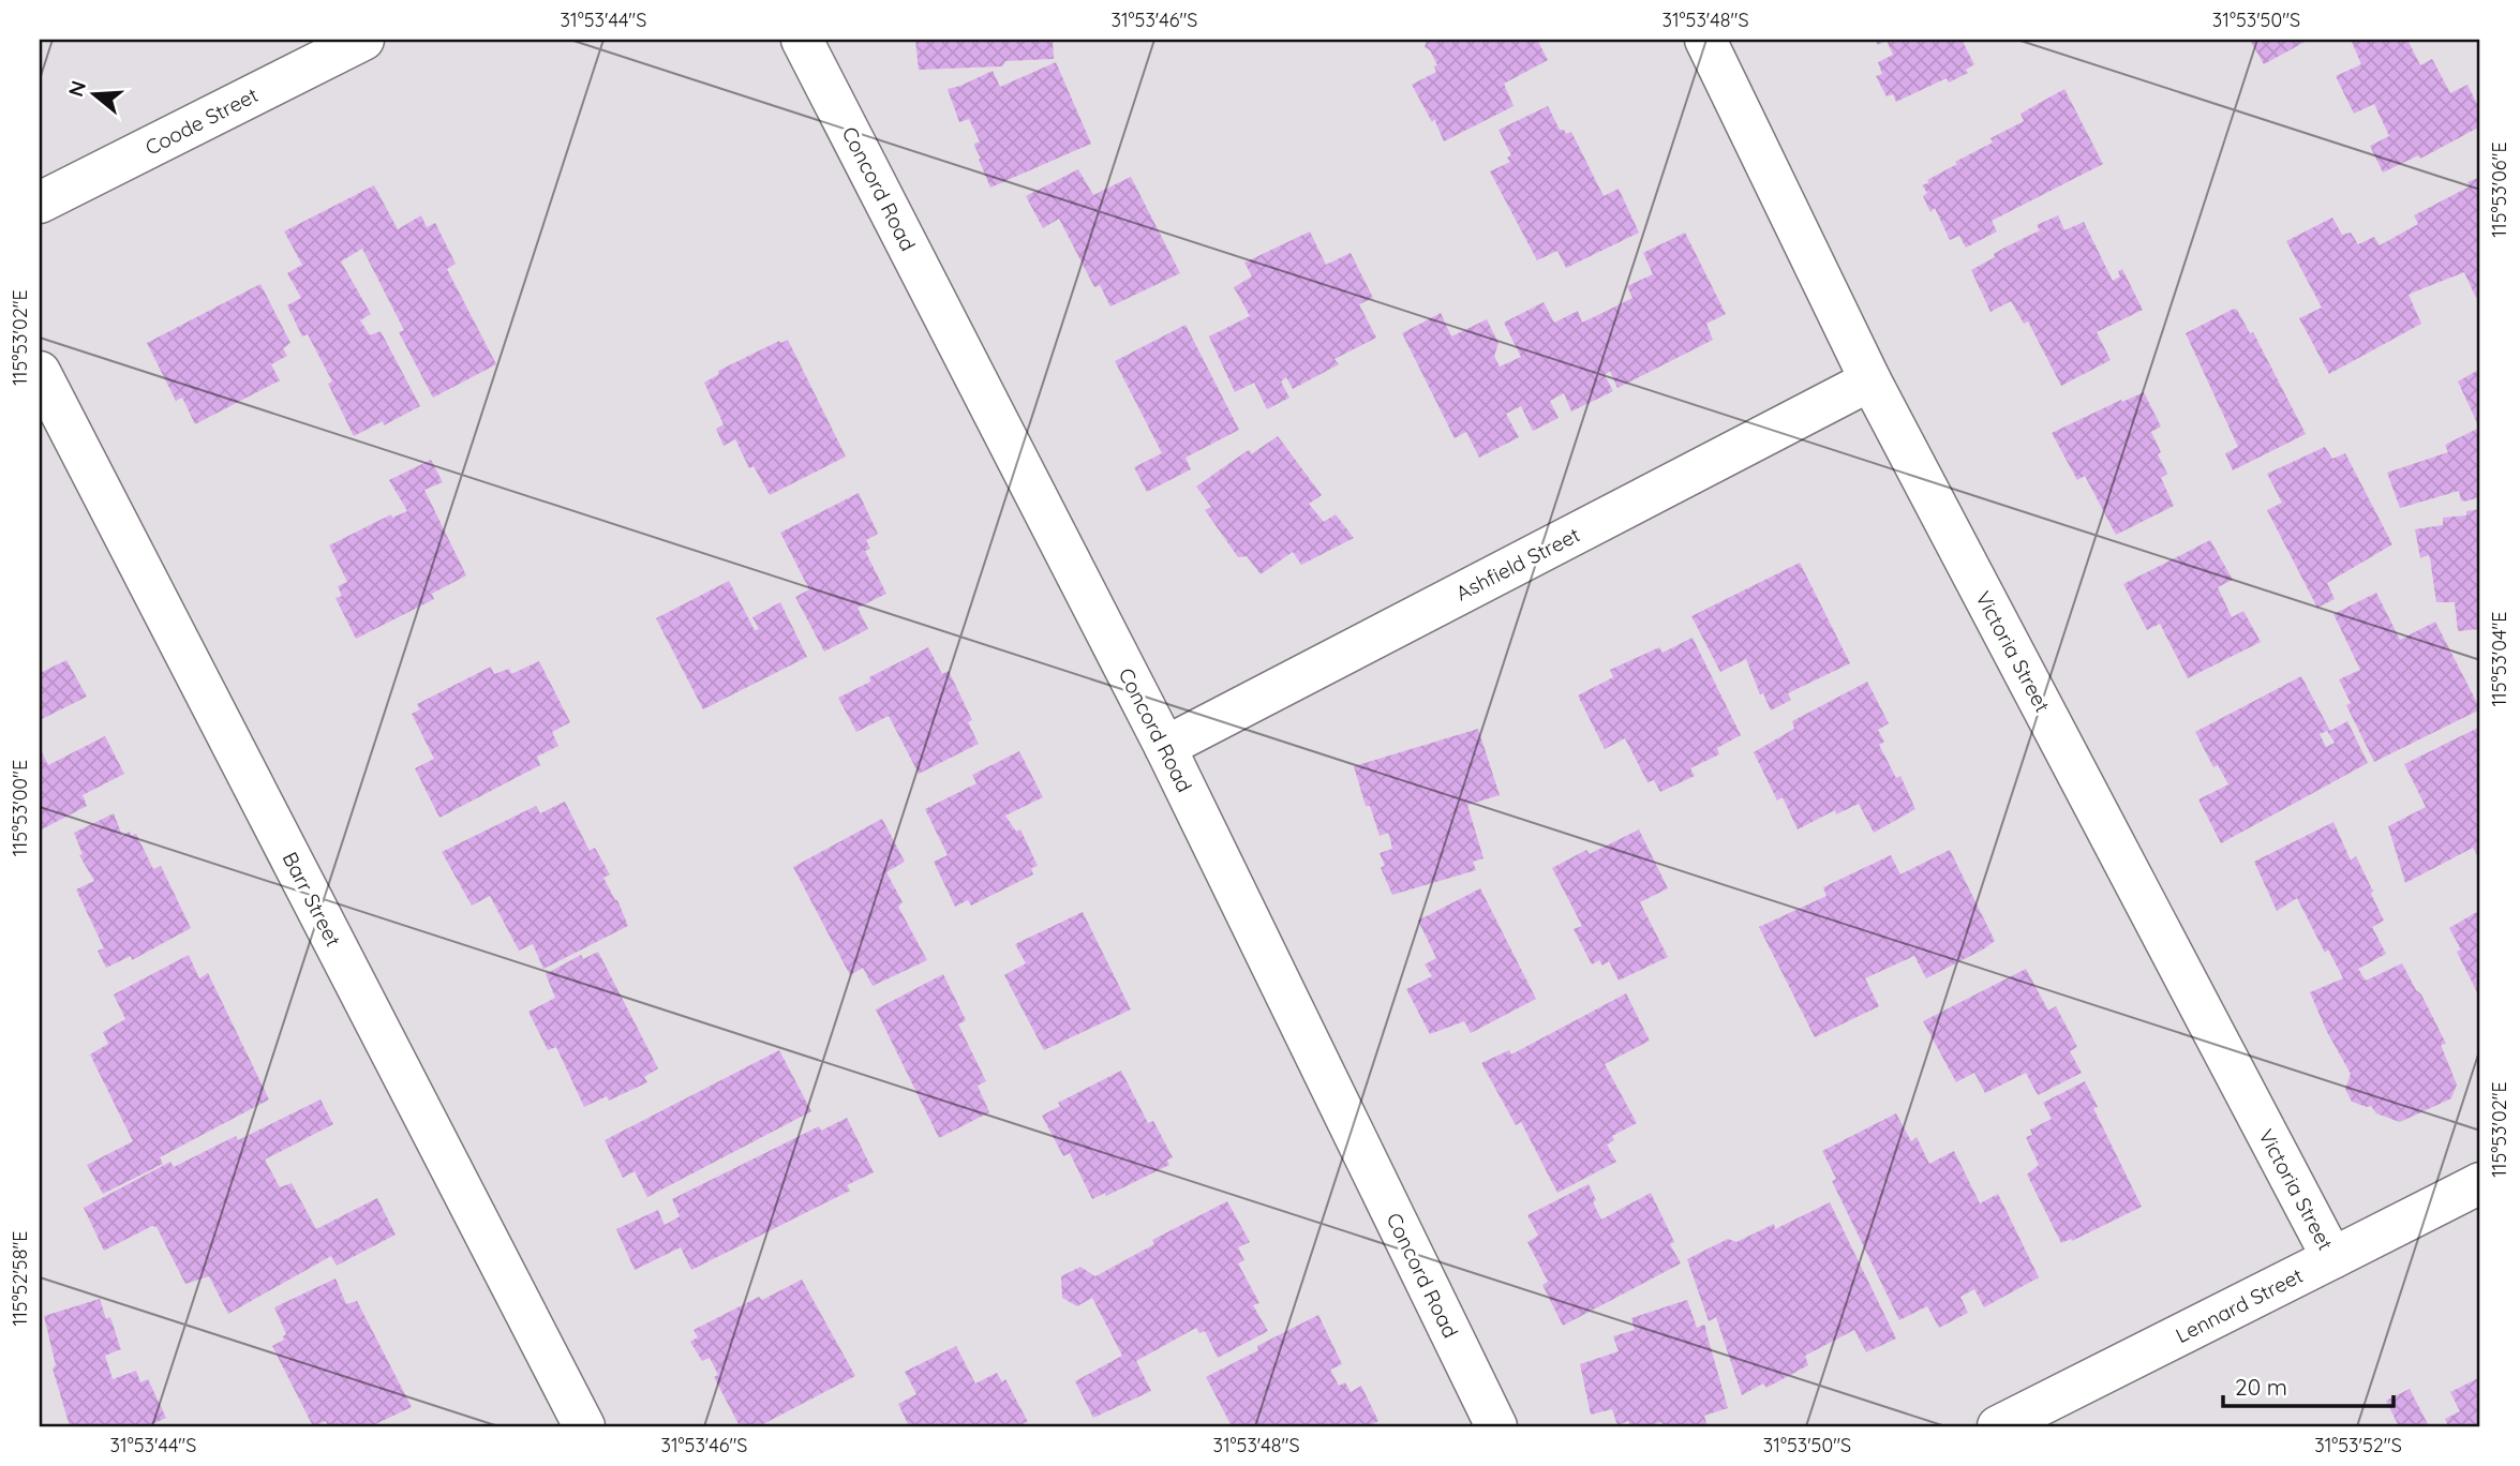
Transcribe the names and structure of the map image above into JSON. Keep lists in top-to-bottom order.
{
  "streets": {
    "street": [
      "Coode Street",
      "Concord Road",
      "Ashfield Street",
      "Victoria Street",
      "Barr Street",
      "Lennard Street"
    ]
  },
  "crossings": [
    ["Concord Road", "Ashfield Street"],
    ["Ashfield Street", "Victoria Street"],
    ["Victoria Street", "Lennard Street"]
  ],
  "scale_bar": "20 m",
  "north": "left",
  "coordinates": [
    "31°53'44\"S",
    "31°53'46\"S",
    "31°53'48\"S",
    "31°53'50\"S",
    "115°53'06\"E",
    "115°53'02\"E",
    "115°53'04\"E",
    "115°53'00\"E",
    "115°52'58\"E",
    "31°53'52\"S"
  ]
}
